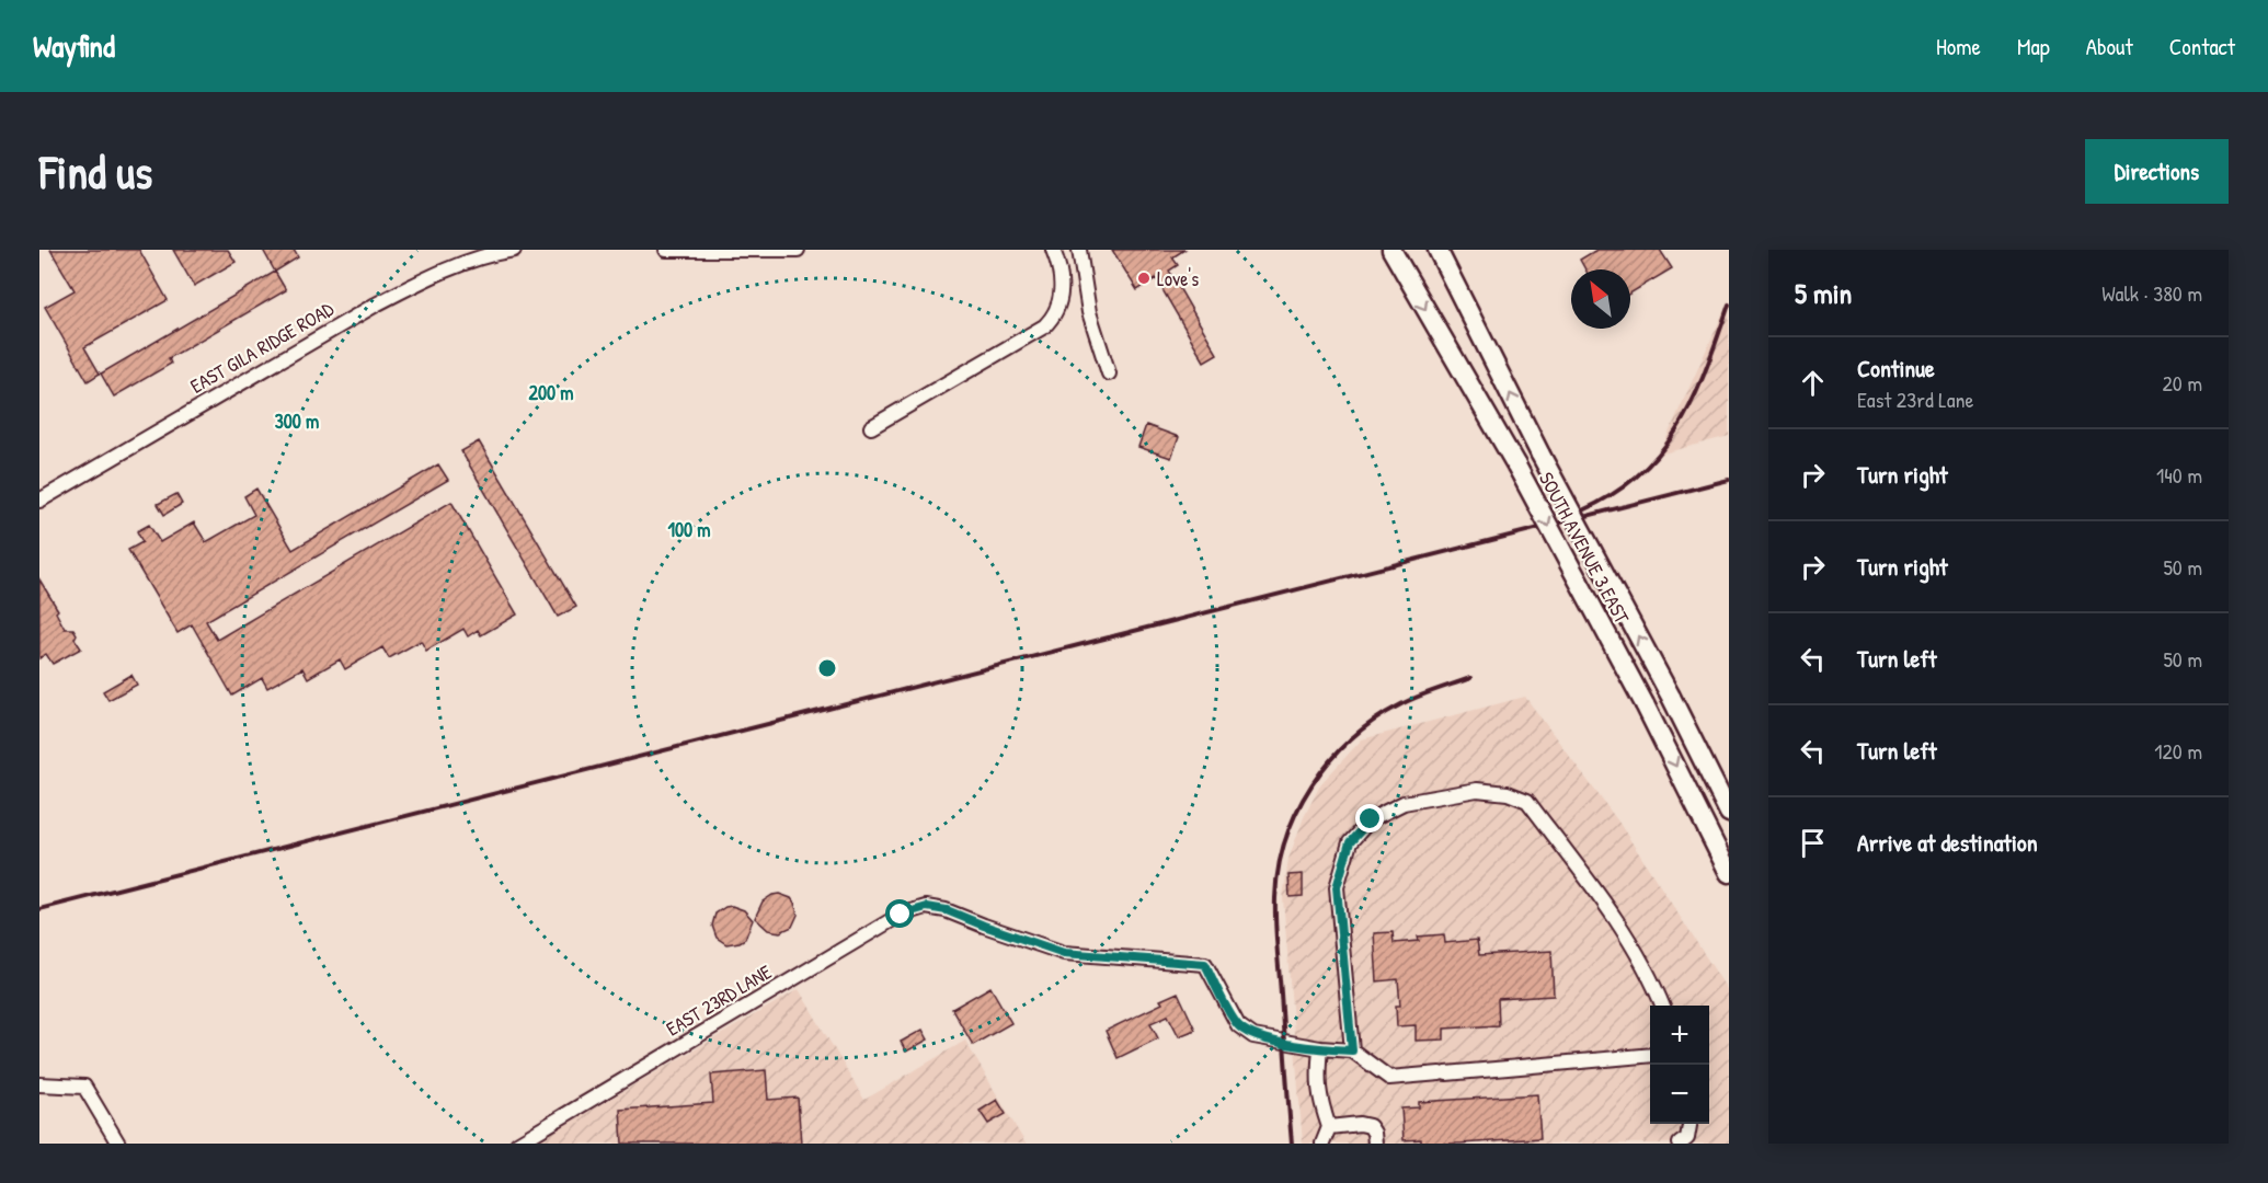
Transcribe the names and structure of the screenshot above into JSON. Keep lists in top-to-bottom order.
{
  "streets": {
    "main road": ["SOUTH AVENUE 3 EAST"],
    "street": ["EAST GILA RIDGE ROAD", "EAST 23RD LANE"]
  },
  "places": ["Love's"],
  "north": "top left",
  "page": {
    "header": "Wayfind",
    "nav": [
      "Home",
      "Map",
      "About",
      "Contact"
    ],
    "buttons": "Directions",
    "title": "Find us",
    "heading": ["5 min", "Walk · 380 m"],
    "list": [
      ["Continue", "East 23rd Lane", "20 m"],
      ["Turn right", "140 m"],
      ["Turn right", "50 m"],
      ["Turn left", "50 m"],
      ["Turn left", "120 m"],
      "Arrive at destination"
    ],
    "map_buttons": ["+", "−"]
  },
  "rings": ["200 m", "300 m", "100 m"]
}
